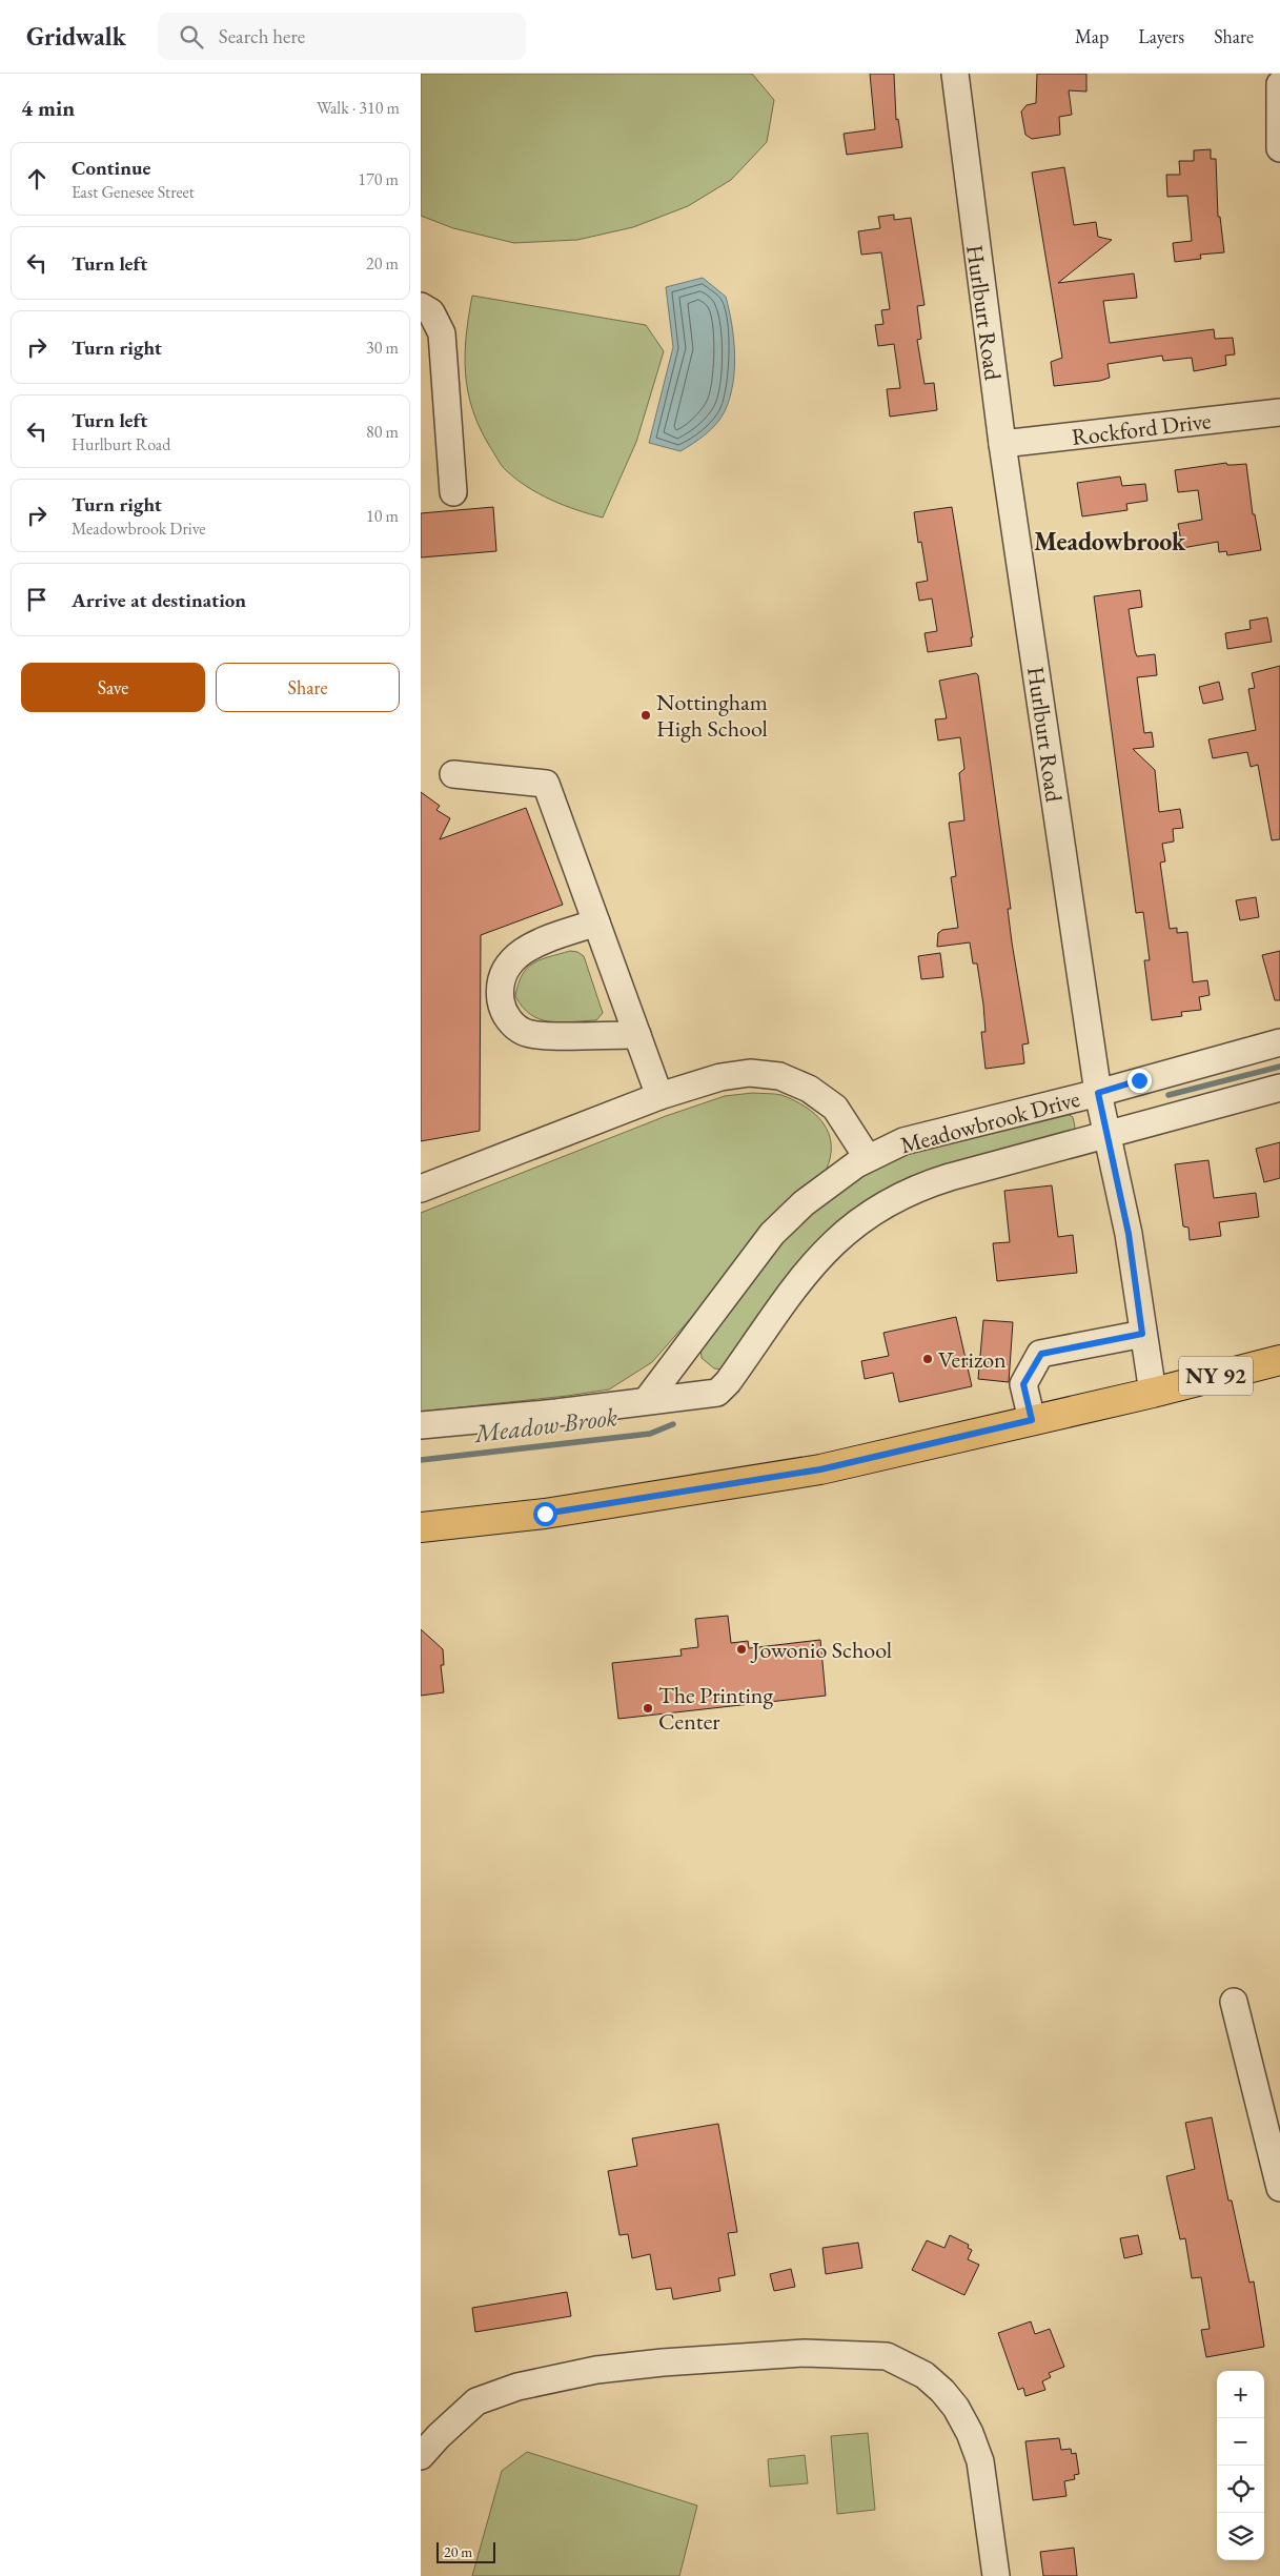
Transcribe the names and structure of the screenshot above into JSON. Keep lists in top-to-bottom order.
{
  "streets": {
    "main road": ["NY 92"],
    "street": ["Hurlburt Road", "Rockford Drive", "Meadowbrook Drive"]
  },
  "crossings": [
    ["Hurlburt Road", "Rockford Drive"],
    ["Hurlburt Road", "Meadowbrook Drive"],
    ["Hurlburt Road", "NY 92"]
  ],
  "districts": ["Meadowbrook"],
  "water": ["Meadow Brook"],
  "places": [
    "Nottingham High School",
    "Verizon",
    "Jowonio School",
    "The Printing Center"
  ],
  "scale_bar": "20 m",
  "page": {
    "header": "Gridwalk",
    "search": "Search here",
    "nav": ["Map", "Layers", "Share"],
    "heading": ["4 min", "Walk · 310 m"],
    "list": [
      ["Continue", "East Genesee Street", "170 m"],
      ["Turn left", "20 m"],
      ["Turn right", "30 m"],
      ["Turn left", "Hurlburt Road", "80 m"],
      ["Turn right", "Meadowbrook Drive", "10 m"],
      "Arrive at destination"
    ],
    "buttons": ["Save", "Share"],
    "map_buttons": ["+", "−"],
    "scale": "20 m"
  }
}
